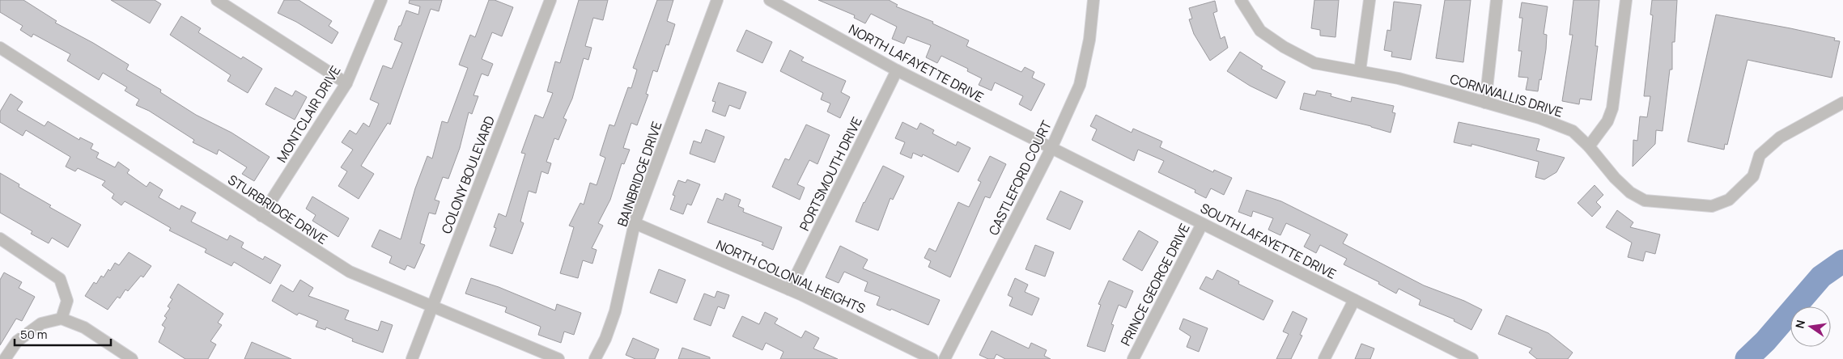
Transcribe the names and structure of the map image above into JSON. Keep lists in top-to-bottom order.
{
  "streets": {
    "street": [
      "NORTH LAFAYETTE DRIVE",
      "CORNWALLIS DRIVE",
      "MONTCLAIR DRIVE",
      "BAINBRIDGE DRIVE",
      "PORTSMOUTH DRIVE",
      "COLONY BOULEVARD",
      "CASTLEFORD COURT",
      "STURBRIDGE DRIVE",
      "SOUTH LAFAYETTE DRIVE",
      "NORTH COLONIAL HEIGHTS",
      "PRINCE GEORGE DRIVE"
    ]
  },
  "crossings": [
    ["NORTH LAFAYETTE DRIVE", "PORTSMOUTH DRIVE"],
    ["NORTH LAFAYETTE DRIVE", "CASTLEFORD COURT"],
    ["NORTH LAFAYETTE DRIVE", "SOUTH LAFAYETTE DRIVE"],
    ["MONTCLAIR DRIVE", "STURBRIDGE DRIVE"],
    ["BAINBRIDGE DRIVE", "NORTH COLONIAL HEIGHTS"],
    ["PORTSMOUTH DRIVE", "NORTH COLONIAL HEIGHTS"],
    ["COLONY BOULEVARD", "STURBRIDGE DRIVE"],
    ["CASTLEFORD COURT", "SOUTH LAFAYETTE DRIVE"],
    ["SOUTH LAFAYETTE DRIVE", "PRINCE GEORGE DRIVE"]
  ],
  "scale_bar": "50 m",
  "north": "left"
}
